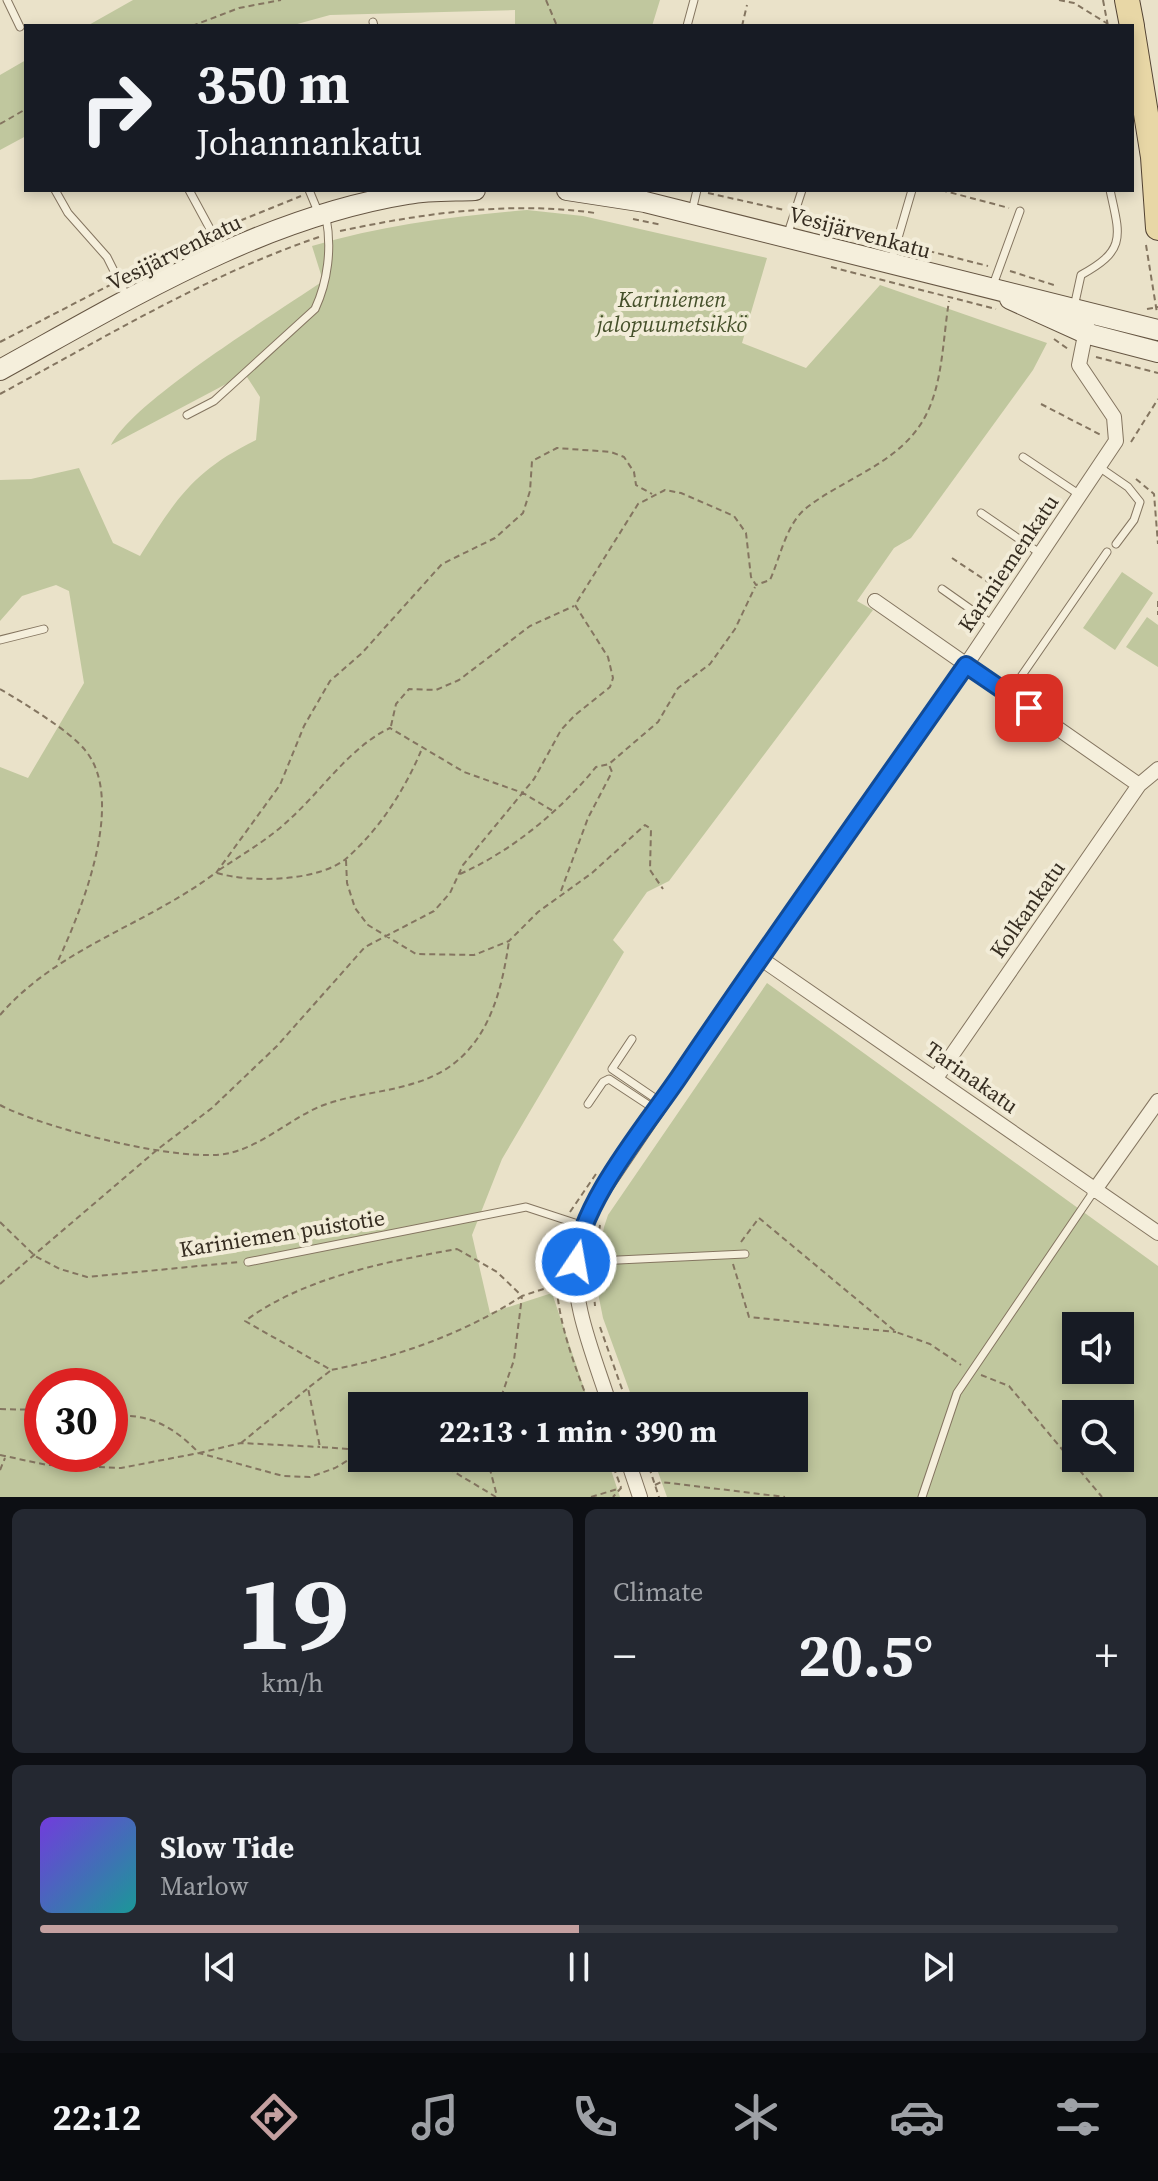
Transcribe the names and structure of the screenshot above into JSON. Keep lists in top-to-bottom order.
{
  "streets": {
    "street": [
      "Vesijärvenkatu",
      "Kariniemenkatu",
      "Kolkankatu",
      "Tarinakatu"
    ],
    "lane": ["Kariniemen puistotie"]
  },
  "crossings": [
    ["Vesijärvenkatu", "Kariniemenkatu"],
    ["Kariniemenkatu", "Tarinakatu"],
    ["Kariniemenkatu", "Kariniemen puistotie"],
    ["Kolkankatu", "Tarinakatu"]
  ],
  "parks": ["Kariniemen jalopuumetsikkö"],
  "page": {
    "turn": ["350 m", "Johannankatu"],
    "limit": "30",
    "trip": "22:13 · 1 min · 390 m",
    "tile": [
      ["19", "km/h"],
      "Climate"
    ],
    "heat": ["−", "20.5°", "+"],
    "song": ["Slow Tide", "Marlow"],
    "tabs": "22:12"
  }
}
